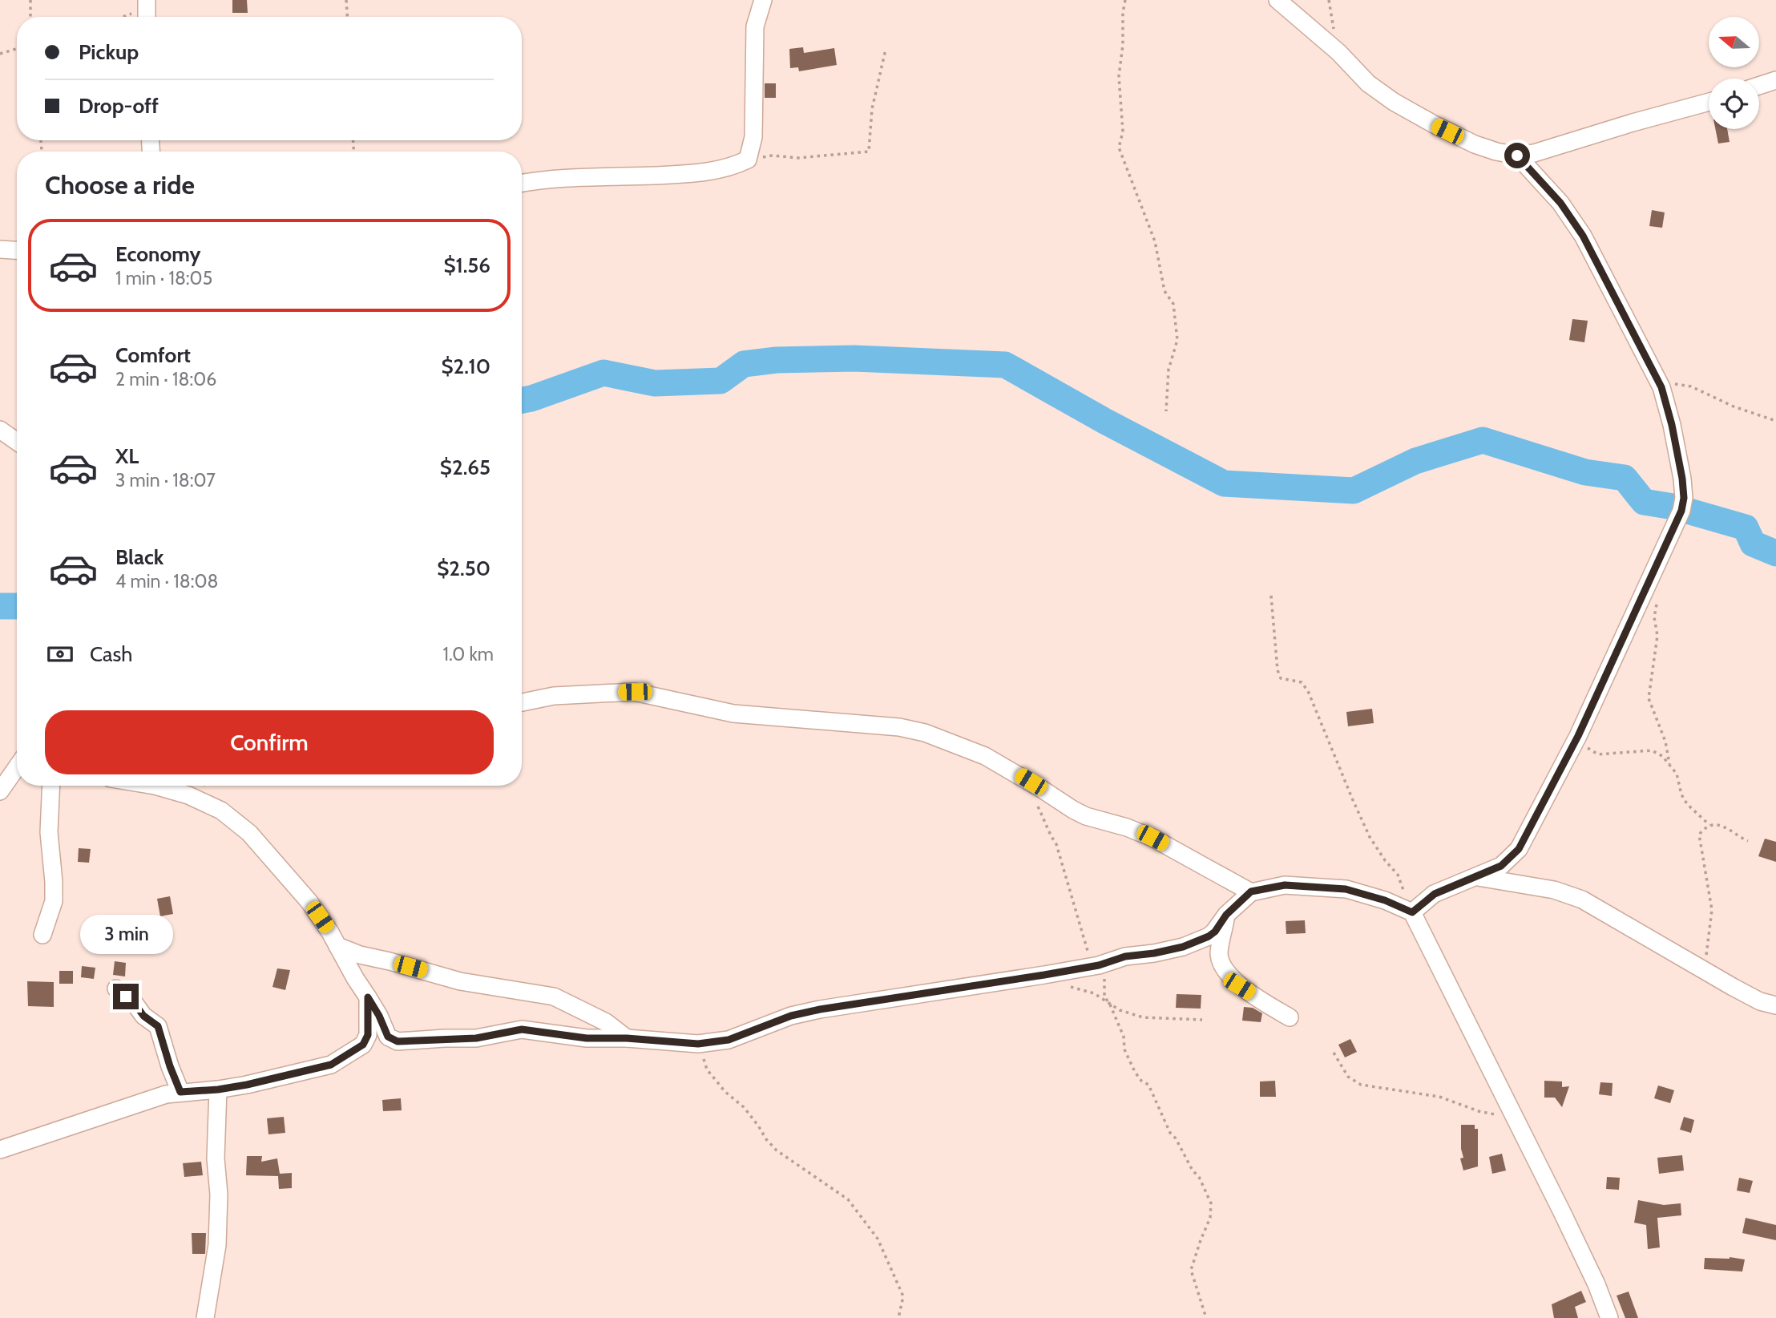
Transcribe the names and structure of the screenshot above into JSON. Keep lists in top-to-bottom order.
{
  "north": "left",
  "page": {
    "banner": ["Pickup", "Drop-off"],
    "heading": "Choose a ride",
    "list": [
      {
        "name": "Economy",
        "note": "1 min · 18:05",
        "value": "$1.56"
      },
      {
        "name": "Comfort",
        "note": "2 min · 18:06",
        "value": "$2.10"
      },
      {
        "name": "XL",
        "note": "3 min · 18:07",
        "value": "$2.65"
      },
      {
        "name": "Black",
        "note": "4 min · 18:08",
        "value": "$2.50"
      }
    ],
    "pay": ["Cash", "1.0 km"],
    "buttons": "Confirm",
    "bubble": "3 min"
  }
}
